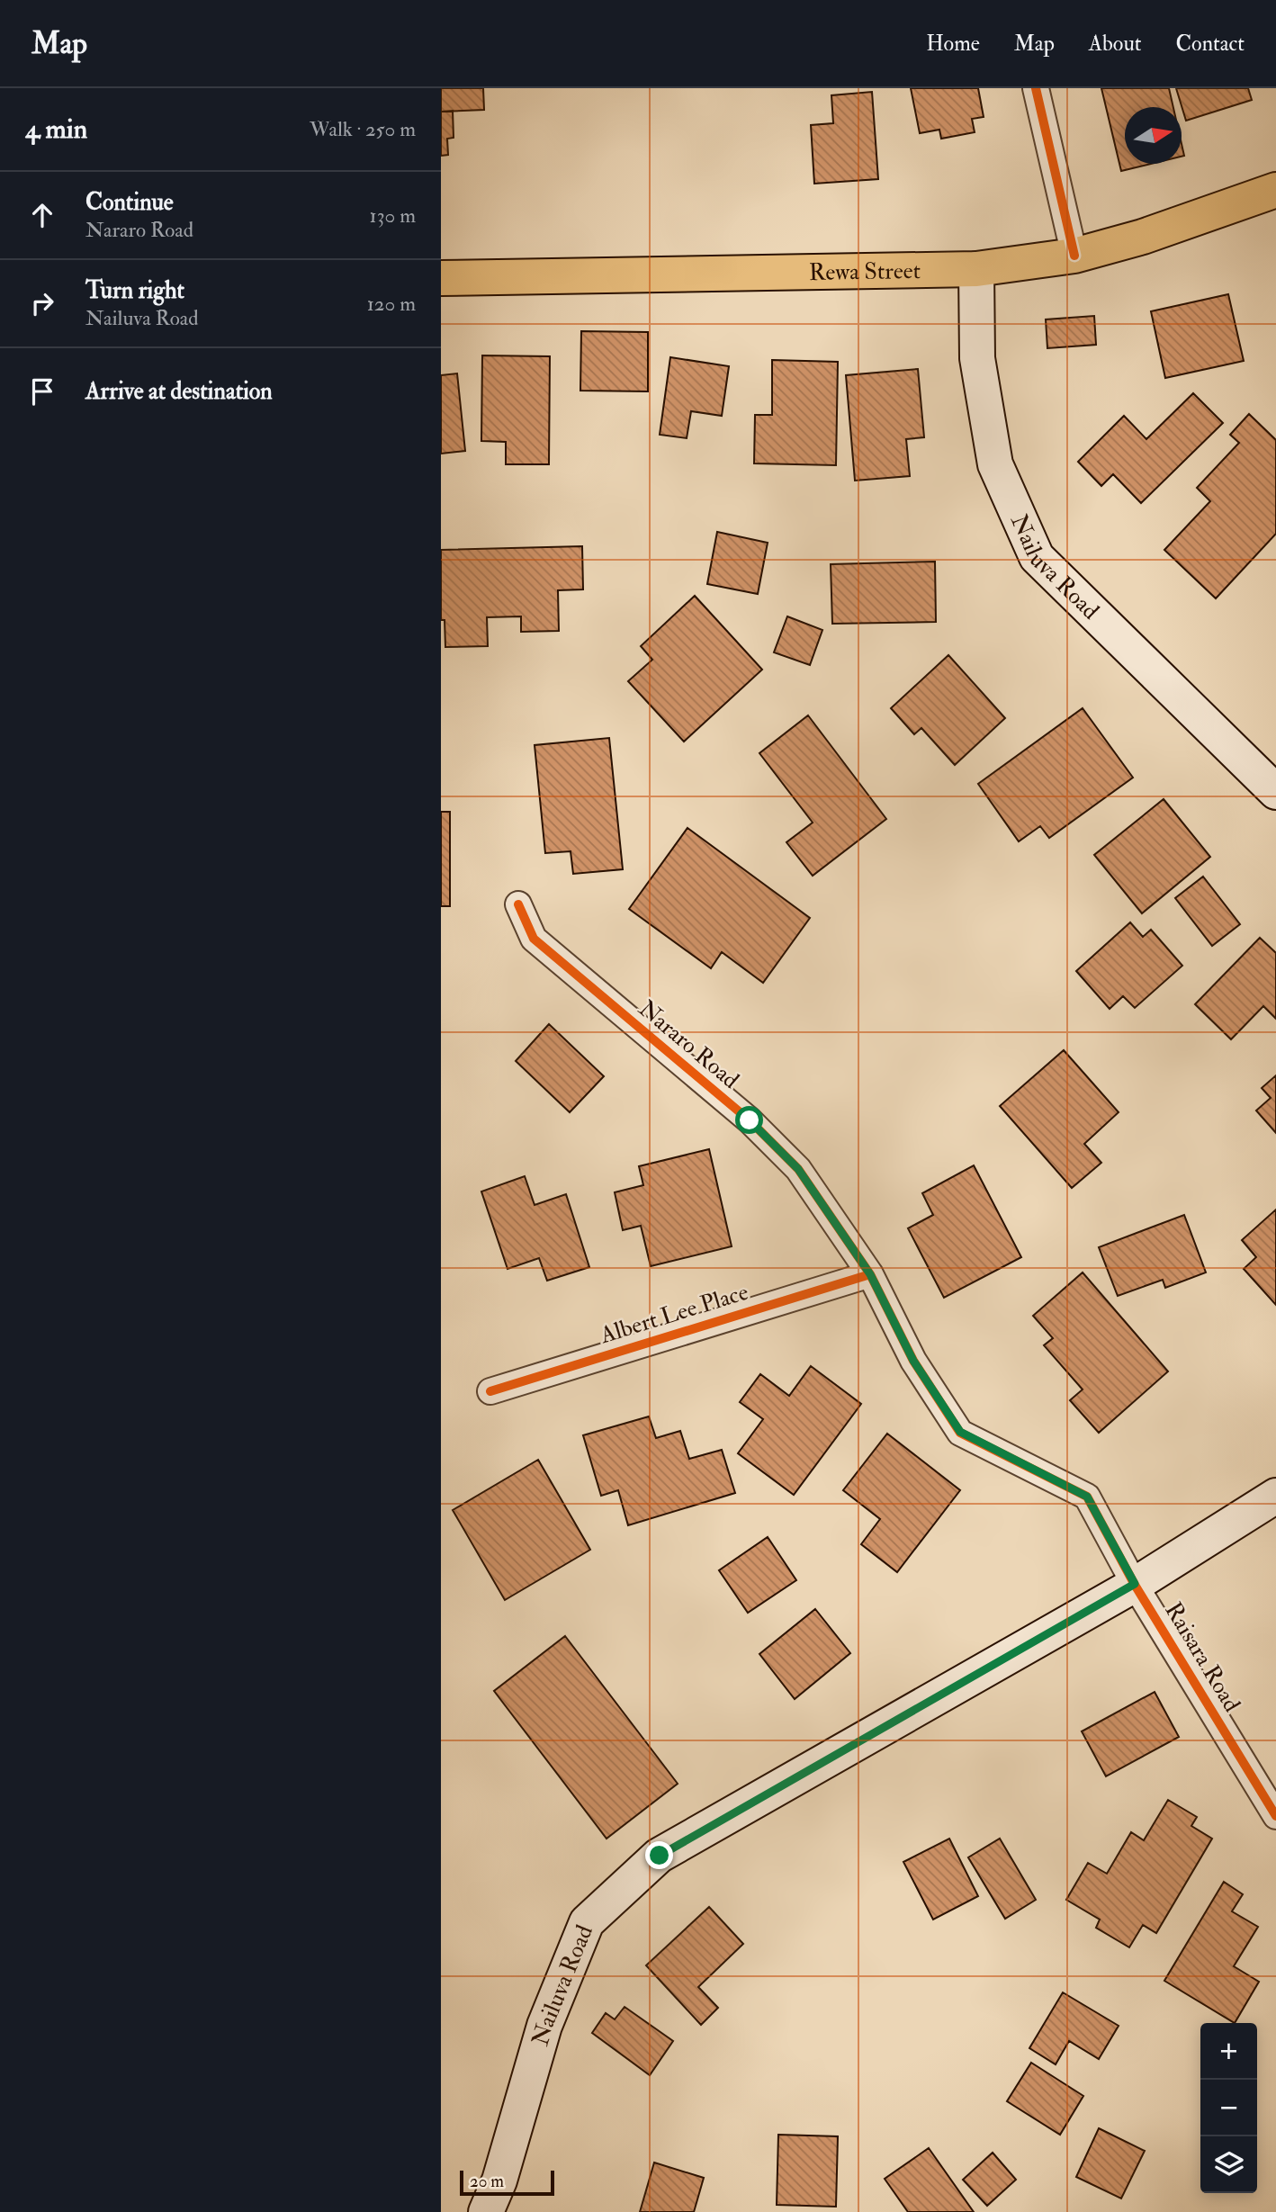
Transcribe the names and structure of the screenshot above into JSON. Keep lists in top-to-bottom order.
{
  "streets": {
    "main road": ["Rewa Street", "Nailuva Road"],
    "street": ["Nararo Road", "Albert Lee Place", "Raisara Road"]
  },
  "crossings": [
    ["Rewa Street", "Nailuva Road"],
    ["Nailuva Road", "Nararo Road"],
    ["Nailuva Road", "Raisara Road"],
    ["Nararo Road", "Albert Lee Place"],
    ["Nararo Road", "Raisara Road"]
  ],
  "scale_bar": "20 m",
  "north": "right",
  "page": {
    "header": "Map",
    "nav": [
      "Home",
      "Map",
      "About",
      "Contact"
    ],
    "heading": ["4 min", "Walk · 250 m"],
    "list": [
      ["Continue", "Nararo Road", "130 m"],
      ["Turn right", "Nailuva Road", "120 m"],
      "Arrive at destination"
    ],
    "map_buttons": ["+", "−"],
    "scale": "20 m"
  }
}
